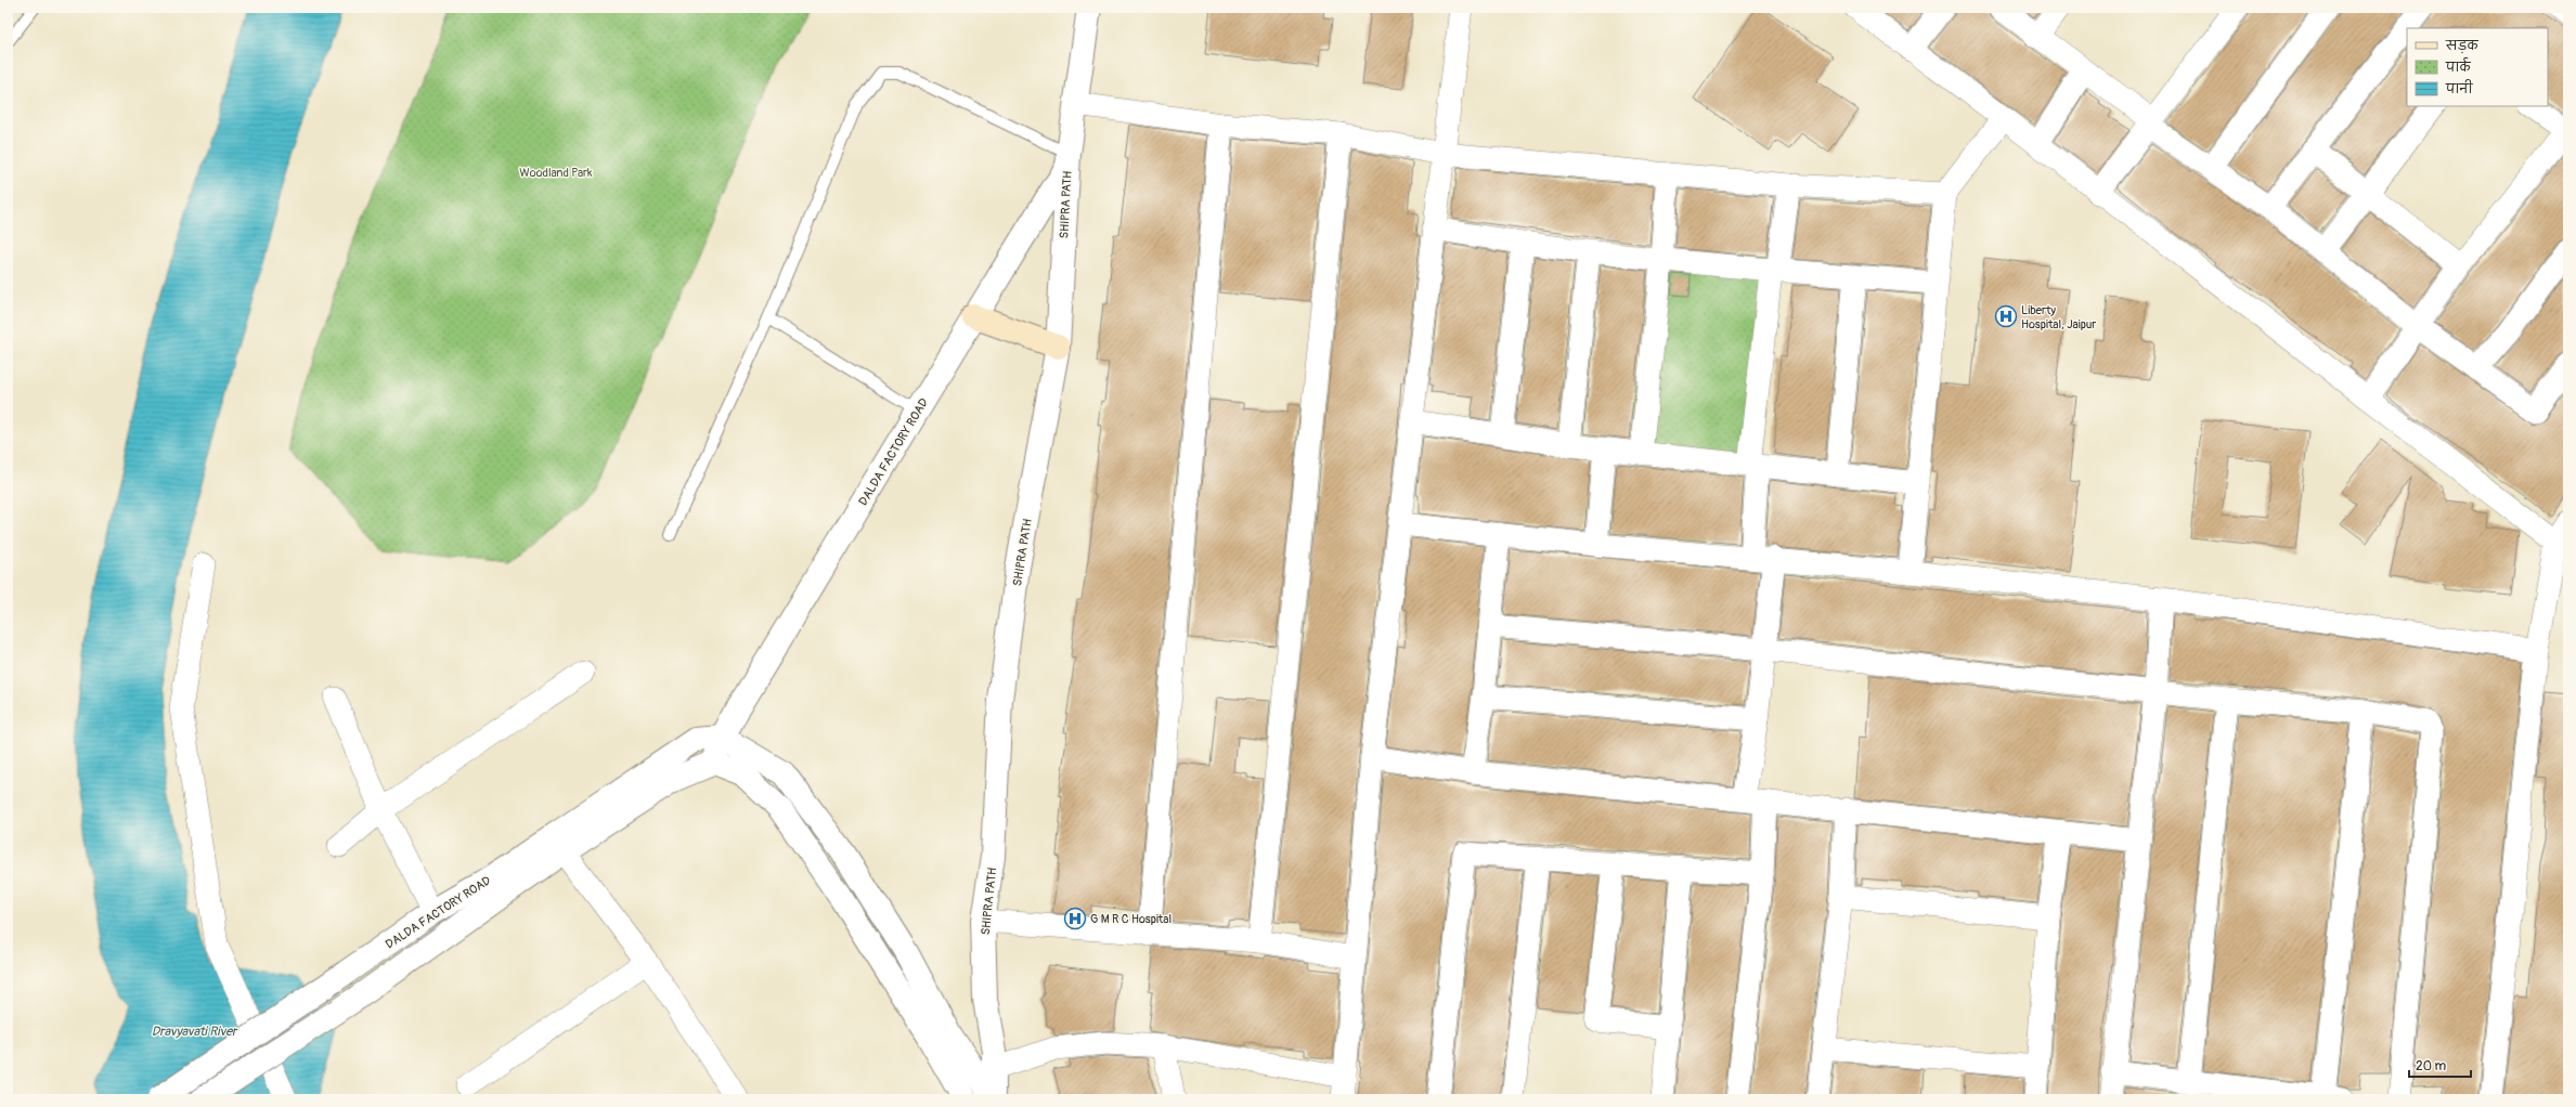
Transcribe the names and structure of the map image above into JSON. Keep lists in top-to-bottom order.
{
  "streets": {
    "street": ["SHIPRA PATH", "DALDA FACTORY ROAD"]
  },
  "crossings": [
    ["SHIPRA PATH", "DALDA FACTORY ROAD"]
  ],
  "water": ["Dravyavati River"],
  "parks": ["Woodland Park"],
  "places": {
    "hospital": ["Liberty Hospital, Jaipur", "G M R C Hospital"]
  },
  "legend": ["सड़क", "पार्क", "पानी"],
  "scale_bar": "20 m"
}
